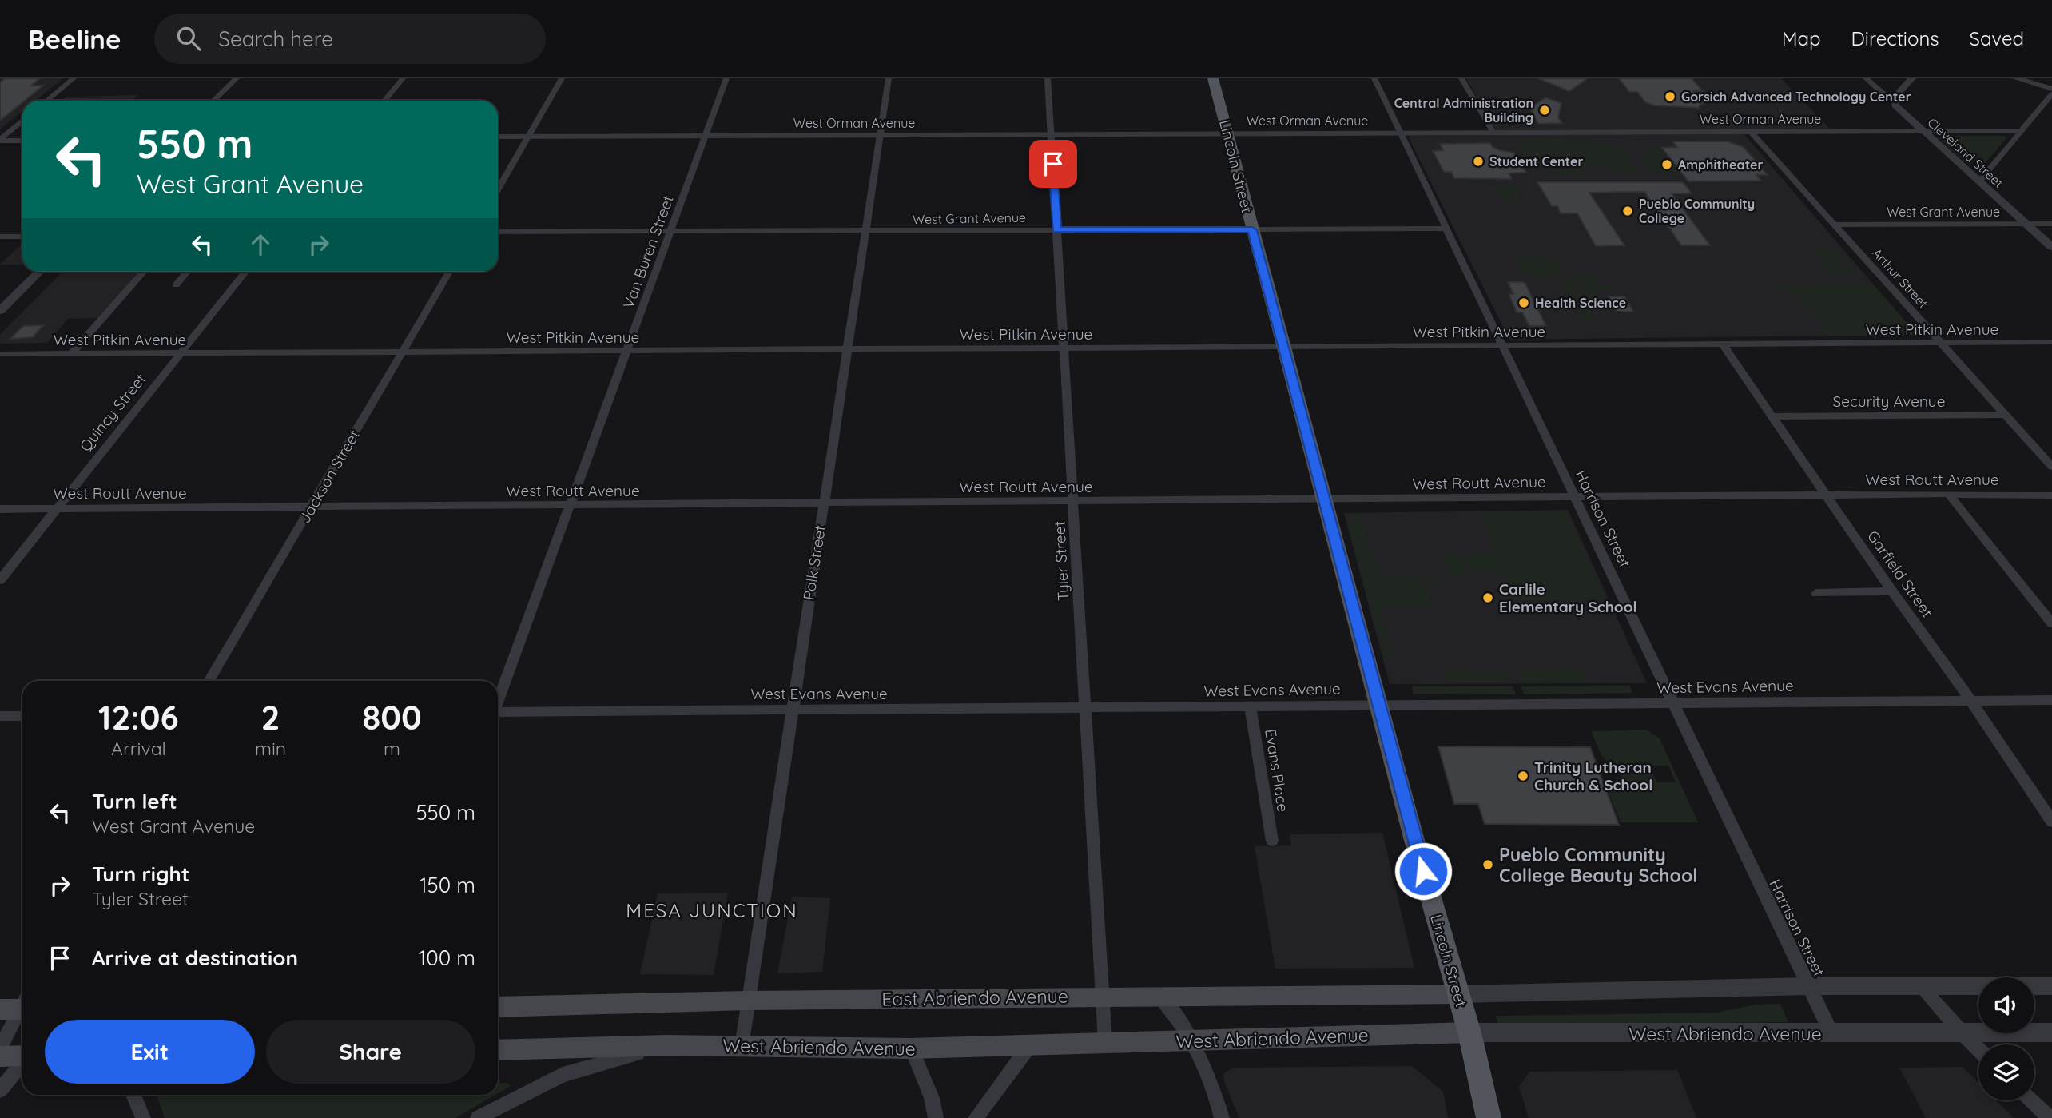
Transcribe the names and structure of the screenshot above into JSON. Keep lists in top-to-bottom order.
{
  "streets": {
    "main road": ["Lincoln Street", "East Abriendo Avenue", "West Abriendo Avenue"],
    "street": [
      "West Orman Avenue",
      "Cleveland Street",
      "West Grant Avenue",
      "Van Buren Street",
      "Arthur Street",
      "West Pitkin Avenue",
      "Security Avenue",
      "Quincy Street",
      "Jackson Street",
      "West Routt Avenue",
      "Harrison Street",
      "Tyler Street",
      "Polk Street",
      "Garfield Street",
      "West Evans Avenue",
      "Evans Place"
    ]
  },
  "crossings": [
    ["West Orman Avenue", "Cleveland Street"],
    ["West Orman Avenue", "Lincoln Street"],
    ["West Orman Avenue", "Van Buren Street"],
    ["West Orman Avenue", "Arthur Street"],
    ["West Orman Avenue", "Harrison Street"],
    ["West Orman Avenue", "Tyler Street"],
    ["West Orman Avenue", "Polk Street"],
    ["Cleveland Street", "West Grant Avenue"],
    ["Lincoln Street", "West Grant Avenue"],
    ["Lincoln Street", "West Pitkin Avenue"],
    ["Lincoln Street", "West Routt Avenue"],
    ["Lincoln Street", "West Evans Avenue"],
    ["Lincoln Street", "East Abriendo Avenue"],
    ["Lincoln Street", "West Abriendo Avenue"],
    ["West Grant Avenue", "Van Buren Street"],
    ["West Grant Avenue", "Arthur Street"],
    ["West Grant Avenue", "Harrison Street"],
    ["West Grant Avenue", "Tyler Street"],
    ["West Grant Avenue", "Polk Street"],
    ["Van Buren Street", "West Pitkin Avenue"],
    ["Van Buren Street", "West Routt Avenue"],
    ["Arthur Street", "West Pitkin Avenue"],
    ["Arthur Street", "Security Avenue"],
    ["West Pitkin Avenue", "Quincy Street"],
    ["West Pitkin Avenue", "Jackson Street"],
    ["West Pitkin Avenue", "Harrison Street"],
    ["West Pitkin Avenue", "Tyler Street"],
    ["West Pitkin Avenue", "Polk Street"],
    ["West Pitkin Avenue", "Garfield Street"],
    ["Security Avenue", "Garfield Street"],
    ["Quincy Street", "West Routt Avenue"],
    ["Jackson Street", "West Routt Avenue"],
    ["West Routt Avenue", "Harrison Street"],
    ["West Routt Avenue", "Tyler Street"],
    ["West Routt Avenue", "Polk Street"],
    ["West Routt Avenue", "Garfield Street"],
    ["Harrison Street", "West Evans Avenue"],
    ["Harrison Street", "West Abriendo Avenue"],
    ["Tyler Street", "West Evans Avenue"],
    ["Tyler Street", "East Abriendo Avenue"],
    ["Tyler Street", "West Abriendo Avenue"],
    ["Polk Street", "West Evans Avenue"],
    ["Polk Street", "East Abriendo Avenue"],
    ["Polk Street", "West Abriendo Avenue"],
    ["Garfield Street", "West Evans Avenue"],
    ["West Evans Avenue", "Evans Place"]
  ],
  "districts": ["MESA JUNCTION"],
  "places": [
    "Gorsich Advanced Technology Center",
    "Central Administration Building",
    "Student Center",
    "Amphitheater",
    "Pueblo Community College",
    "Health Science",
    "Carlile Elementary School",
    "Trinity Lutheran Church & School",
    "Pueblo Community College Beauty School"
  ],
  "page": {
    "header": "Beeline",
    "search": "Search here",
    "nav": ["Map", "Directions", "Saved"],
    "turn": ["550 m", "West Grant Avenue"],
    "eta": [
      "12:06",
      "Arrival",
      "2",
      "min",
      "800",
      "m"
    ],
    "list": [
      {
        "name": "Turn left",
        "note": "West Grant Avenue",
        "value": "550 m"
      },
      {
        "name": "Turn right",
        "note": "Tyler Street",
        "value": "150 m"
      },
      {
        "name": "Arrive at destination",
        "value": "100 m"
      }
    ],
    "buttons": ["Exit", "Share"]
  }
}
